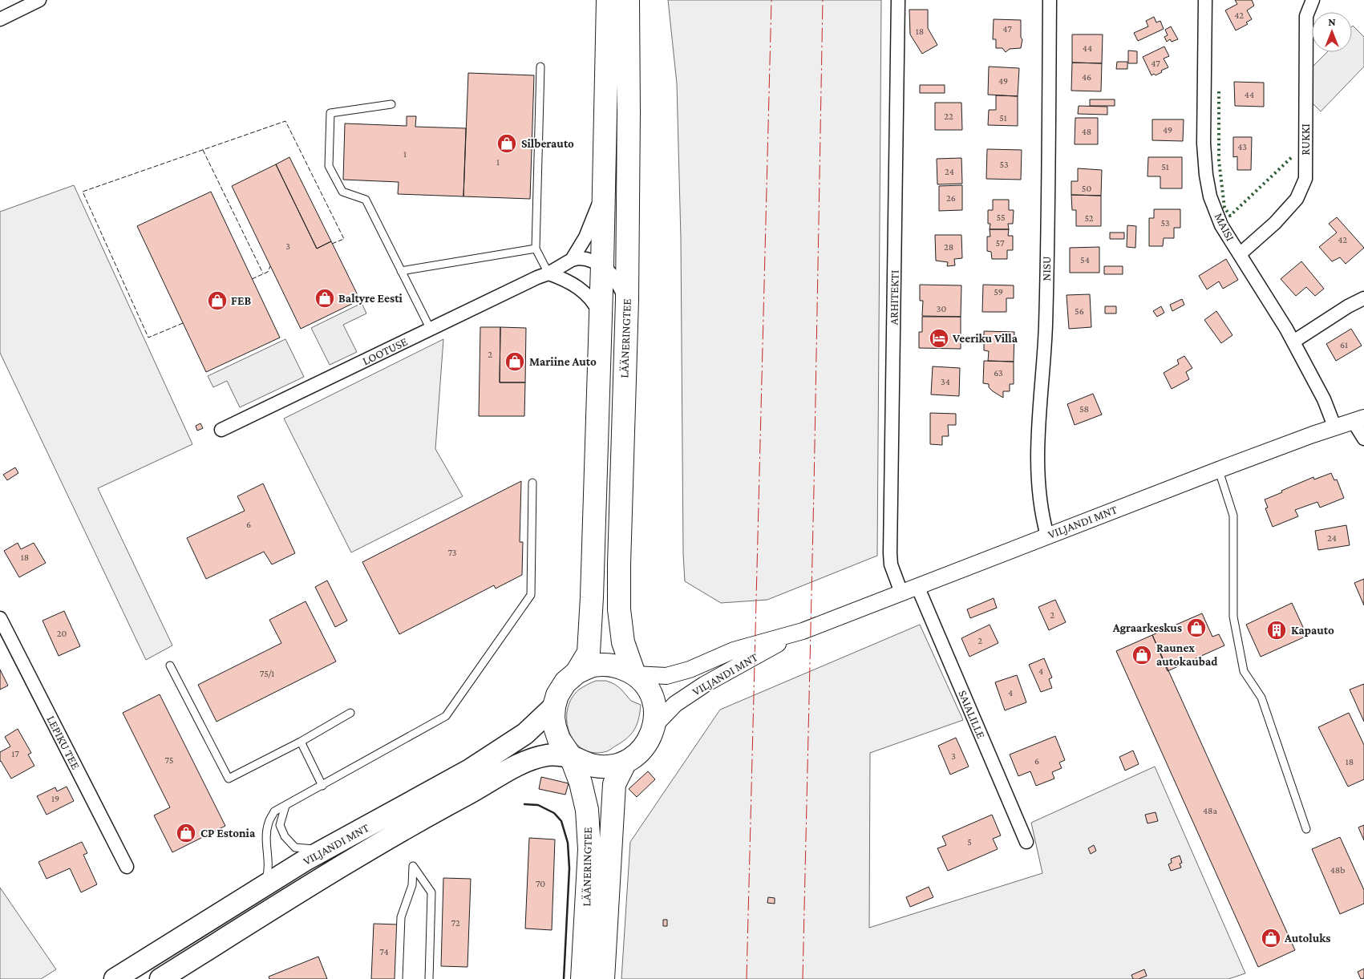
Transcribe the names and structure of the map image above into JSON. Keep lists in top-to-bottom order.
{
  "streets": {
    "highway": ["LÄÄNERINGTEE"],
    "main road": ["VILJANDI MNT"],
    "street": [
      "RUKKI",
      "MAISI",
      "NISU",
      "ARHITEKTI",
      "LOOTUSE",
      "SAIALILLE",
      "LEPIKU TEE"
    ]
  },
  "crossings": [
    ["RUKKI", "MAISI"],
    ["MAISI", "VILJANDI MNT"],
    ["NISU", "VILJANDI MNT"],
    ["ARHITEKTI", "VILJANDI MNT"],
    ["LÄÄNERINGTEE", "LOOTUSE"],
    ["LÄÄNERINGTEE", "VILJANDI MNT"],
    ["VILJANDI MNT", "SAIALILLE"]
  ],
  "places": {
    "shop": [
      "Silberauto",
      "Baltyre Eesti",
      "FEB",
      "Mariine Auto",
      "Agraarkeskus",
      "Raunex autokaubad",
      "CP Estonia",
      "Autoluks"
    ],
    "hotel": ["Veeriku Villa"],
    "building": ["Kapauto"]
  },
  "house_numbers": [
    "42",
    "47",
    "18",
    "44",
    "47",
    "46",
    "49",
    "44",
    "22",
    "51",
    "49",
    "48",
    "43",
    "1",
    "1",
    "53",
    "51",
    "24",
    "50",
    "26",
    "55",
    "52",
    "53",
    "42",
    "57",
    "3",
    "28",
    "54",
    "59",
    "30",
    "56",
    "61",
    "2",
    "63",
    "34",
    "58",
    "6",
    "24",
    "73",
    "18",
    "2",
    "20",
    "2",
    "4",
    "75/1",
    "4",
    "17",
    "3",
    "75",
    "6",
    "18",
    "19",
    "48a",
    "5",
    "48b",
    "70",
    "72",
    "74"
  ],
  "north": "top"
}
